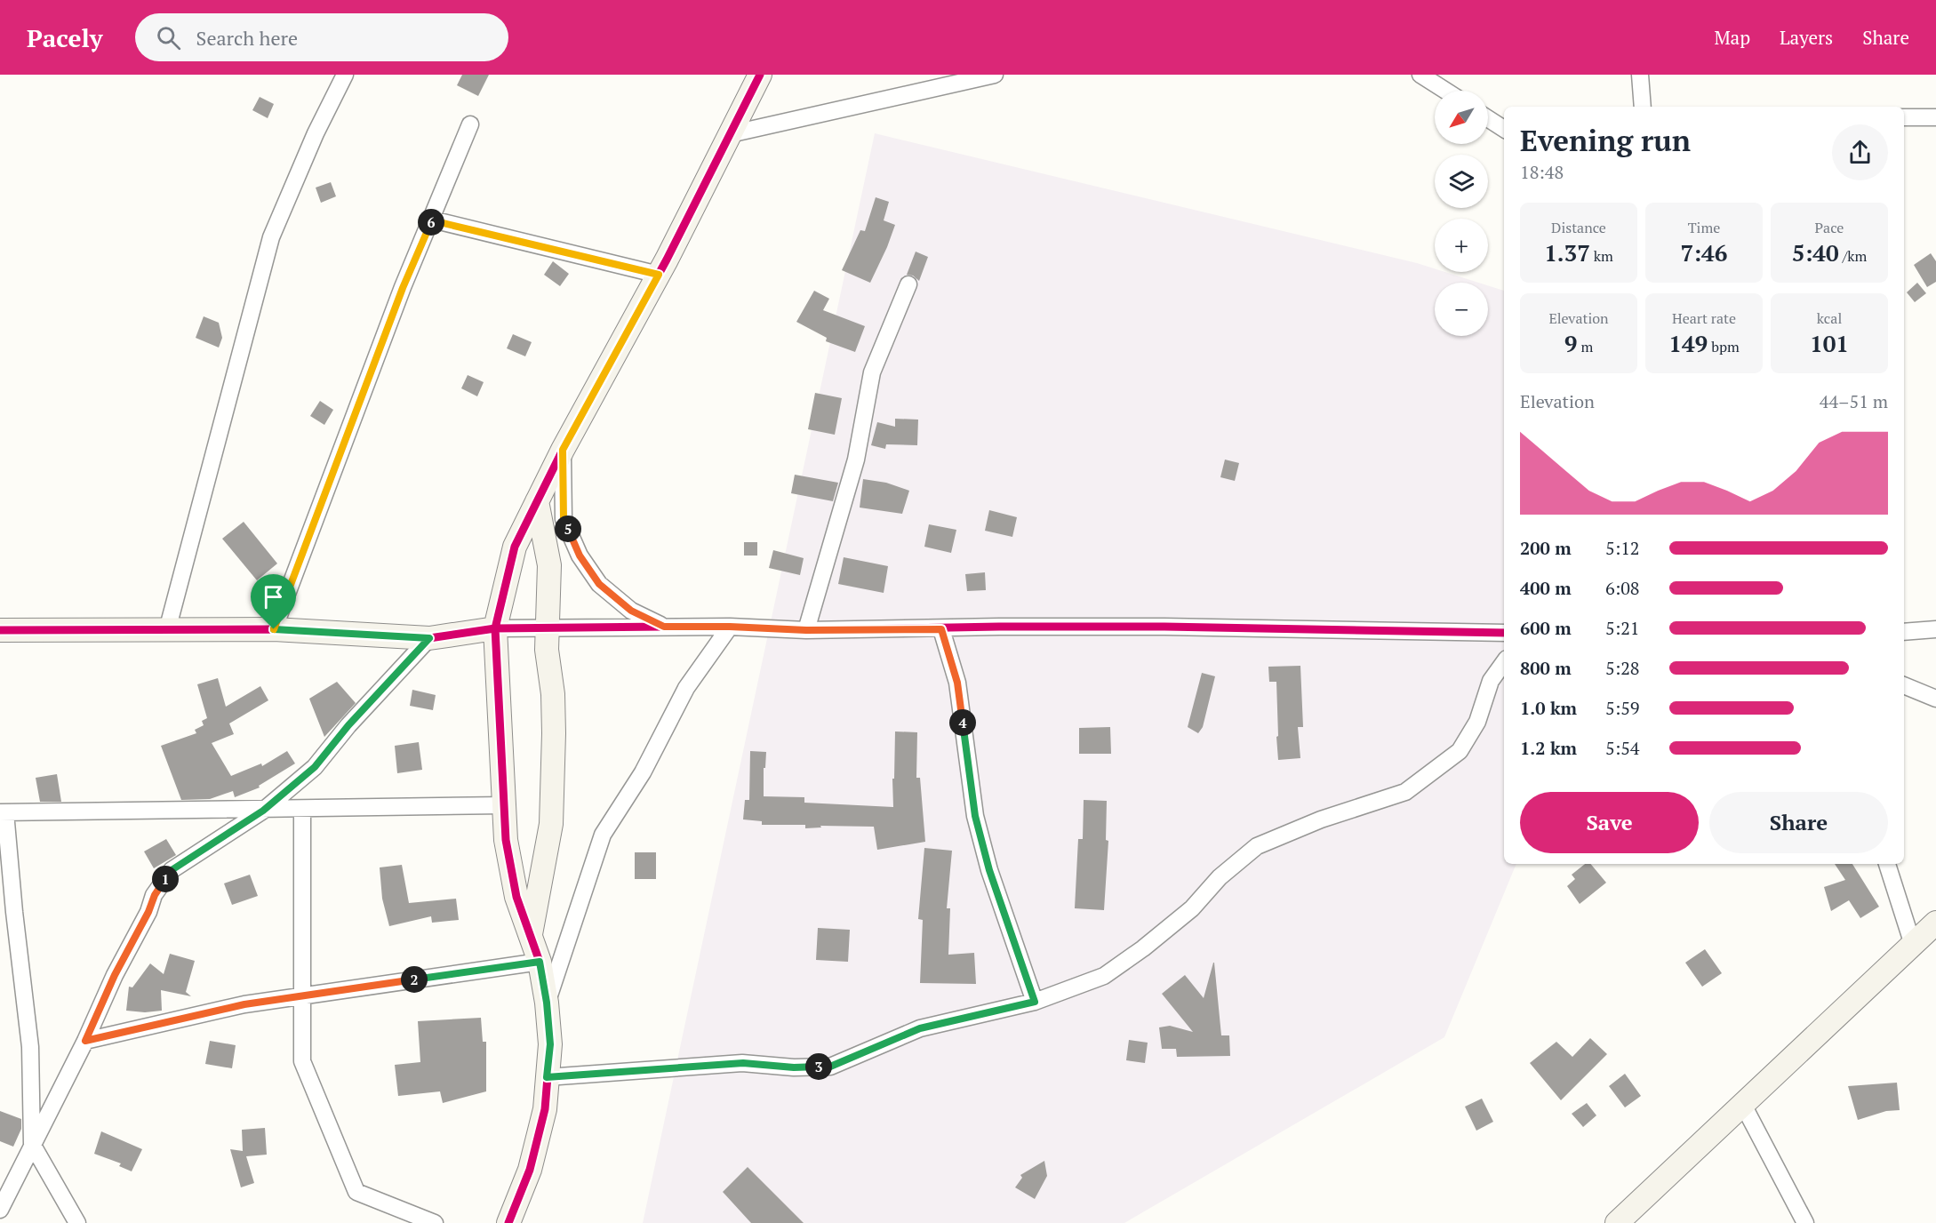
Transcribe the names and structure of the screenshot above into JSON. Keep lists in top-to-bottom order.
{
  "north": "bottom left",
  "page": {
    "header": "Pacely",
    "search": "Search here",
    "nav": ["Map", "Layers", "Share"],
    "map_buttons": ["+", "−"],
    "heading": ["Evening run", "18:48"],
    "stats": [
      ["Distance", "1.37 km"],
      ["Time", "7:46"],
      ["Pace", "5:40 /km"],
      ["Elevation", "9 m"],
      ["Heart rate", "149 bpm"],
      ["kcal", "101"]
    ],
    "pins": [
      "6",
      "5",
      "4",
      "1",
      "2",
      "3"
    ],
    "chart": ["Elevation", "44–51 m"],
    "list": [
      {
        "name": "200 m",
        "note": "5:12"
      },
      {
        "name": "400 m",
        "note": "6:08"
      },
      {
        "name": "600 m",
        "note": "5:21"
      },
      {
        "name": "800 m",
        "note": "5:28"
      },
      {
        "name": "1.0 km",
        "note": "5:59"
      },
      {
        "name": "1.2 km",
        "note": "5:54"
      }
    ],
    "buttons": ["Save", "Share"]
  }
}
